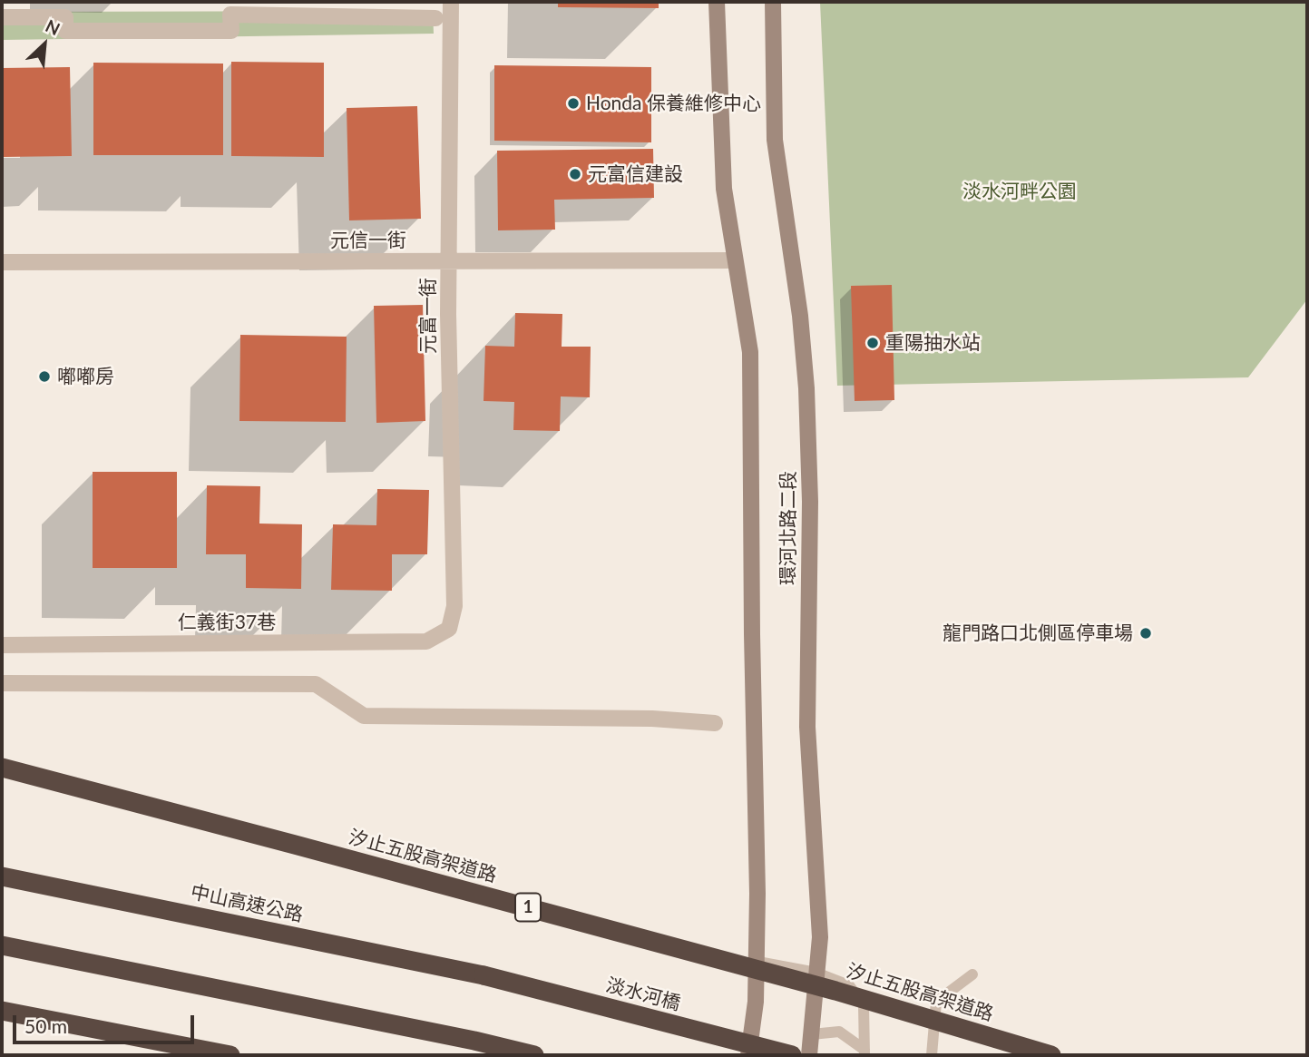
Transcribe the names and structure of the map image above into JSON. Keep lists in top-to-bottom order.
{
  "streets": {
    "highway": [
      "汐止五股高架道路",
      "中山高速公路",
      "1",
      "淡水河橋"
    ],
    "main road": ["環河北路二段"],
    "street": ["元信一街", "元富一街", "仁義街37巷"]
  },
  "crossings": [
    ["元信一街", "元富一街"],
    ["元信一街", "環河北路二段"],
    ["元富一街", "仁義街37巷"],
    ["中山高速公路", "淡水河橋"]
  ],
  "parks": ["淡水河畔公園"],
  "places": [
    "Honda 保養維修中心",
    "元富信建設",
    "重陽抽水站",
    "嘟嘟房",
    "龍門路口北側區停車場"
  ],
  "scale_bar": "50 m",
  "north": "top right"
}
